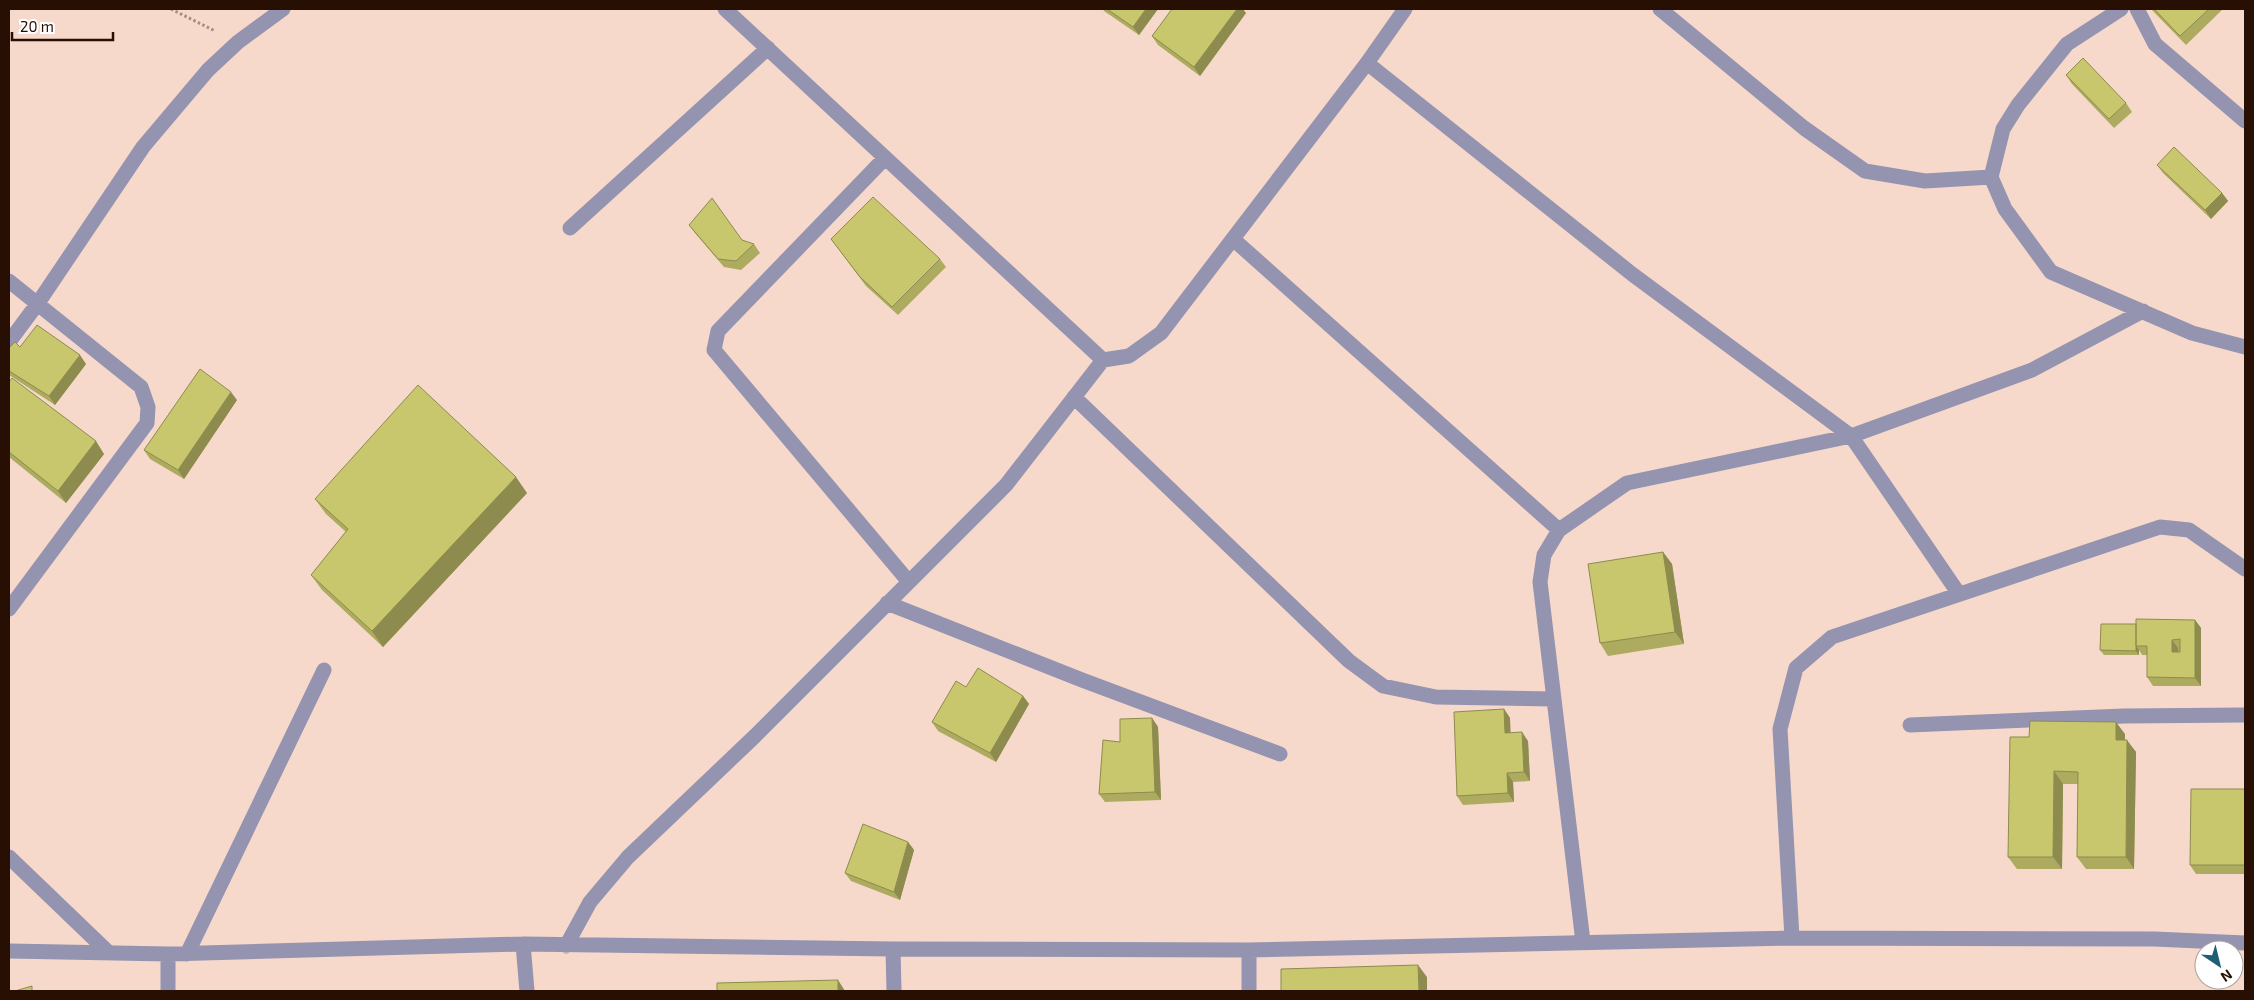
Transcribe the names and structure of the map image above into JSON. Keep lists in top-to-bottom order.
{
  "scale_bar": "20 m",
  "north": "bottom right"
}
